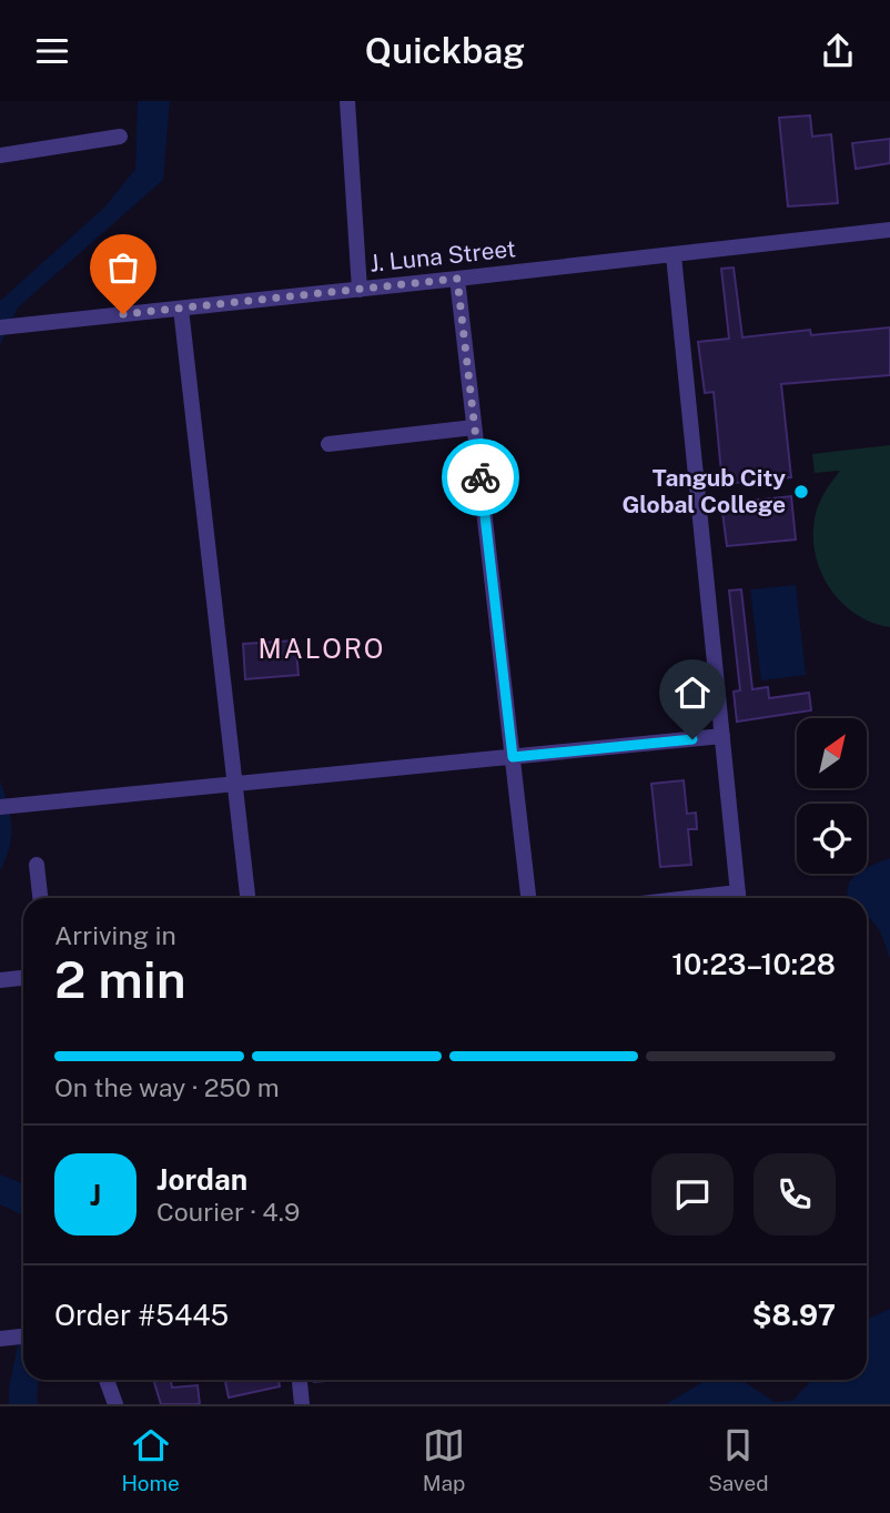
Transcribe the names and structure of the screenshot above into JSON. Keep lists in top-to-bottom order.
{
  "streets": {
    "street": ["J. Luna Street"]
  },
  "districts": ["MALORO"],
  "places": ["Tangub City Global College"],
  "north": "top right",
  "page": {
    "header": "Quickbag",
    "heading": ["2 min", "Arriving in", "10:23–10:28"],
    "panel": [
      "Jordan",
      "Courier · 4.9",
      "Order #5445",
      "$8.97"
    ],
    "bar": "On the way · 250 m",
    "round": "J",
    "tabs": ["Home", "Map", "Saved"]
  }
}
